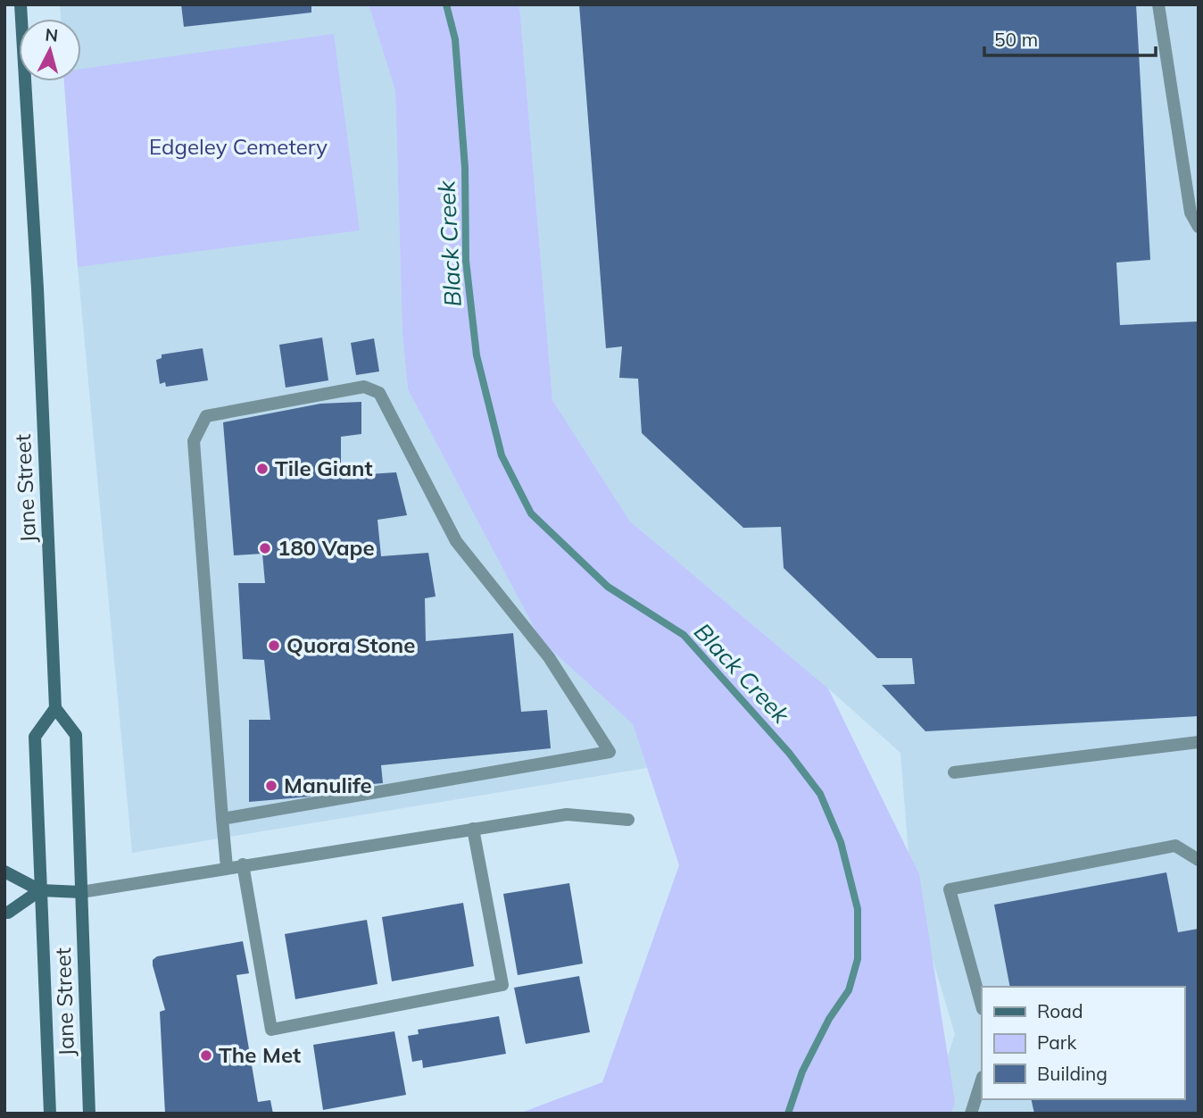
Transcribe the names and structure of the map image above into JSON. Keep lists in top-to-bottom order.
{
  "streets": {
    "main road": ["Jane Street"]
  },
  "water": ["Black Creek"],
  "parks": ["Edgeley Cemetery"],
  "places": [
    "Tile Giant",
    "180 Vape",
    "Quora Stone",
    "Manulife",
    "The Met"
  ],
  "legend": ["Road", "Park", "Building"],
  "scale_bar": "50 m",
  "north": "top"
}
